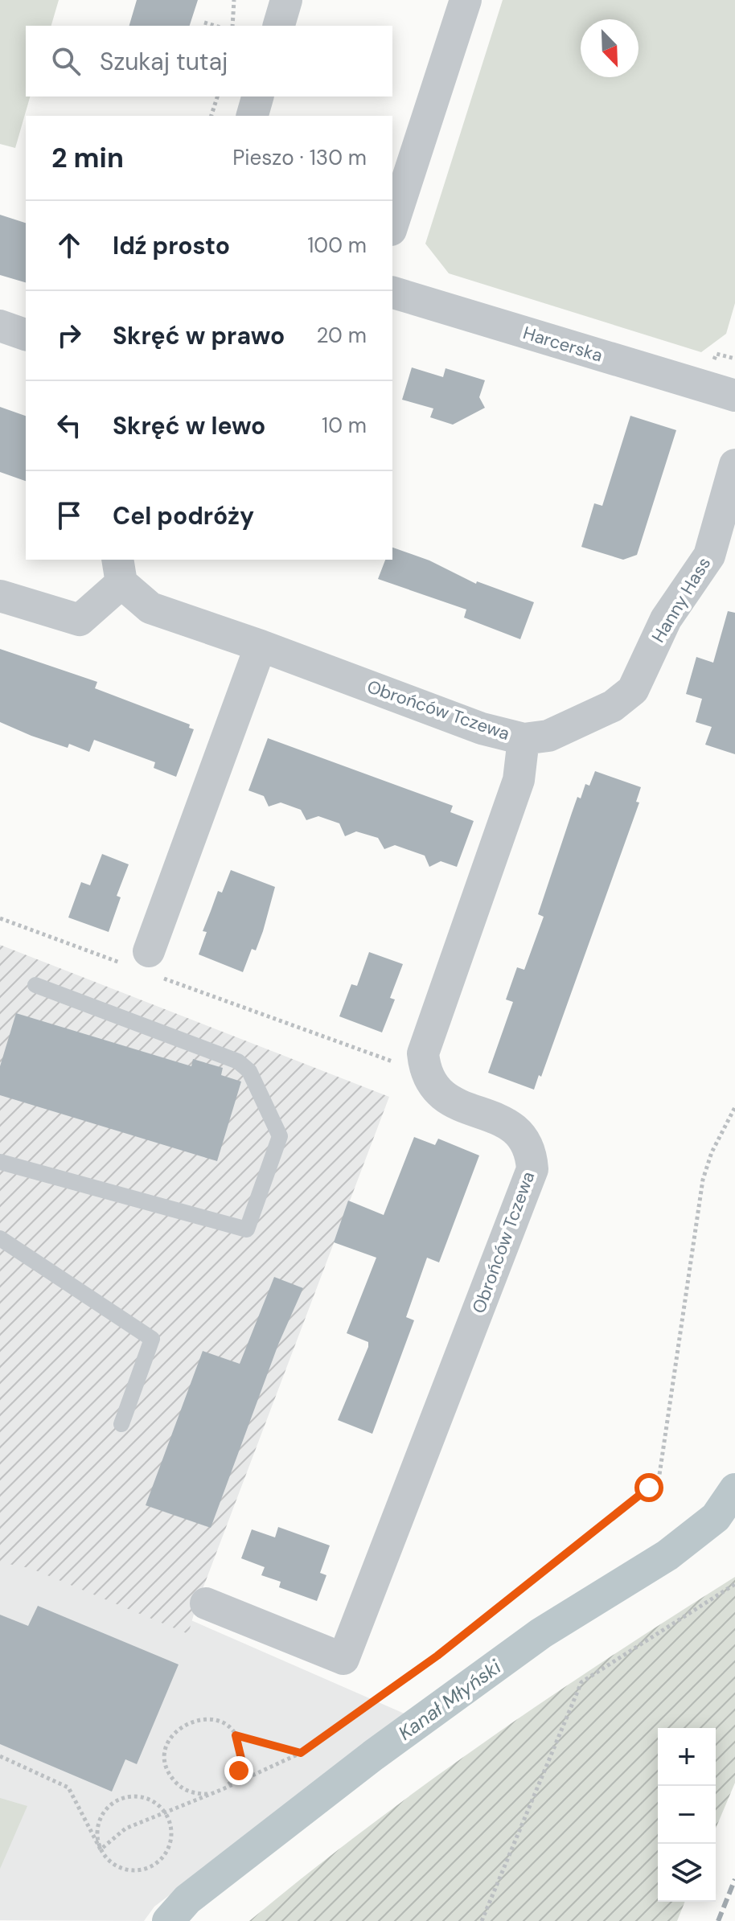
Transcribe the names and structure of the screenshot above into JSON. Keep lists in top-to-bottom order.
{
  "streets": {
    "street": ["Harcerska", "Hanny Hass", "Obrońców Tczewa"]
  },
  "crossings": [
    ["Hanny Hass", "Obrońców Tczewa"]
  ],
  "water": ["Kanał Młyński"],
  "north": "bottom right",
  "page": {
    "search": "Szukaj tutaj",
    "heading": ["2 min", "Pieszo · 130 m"],
    "list": [
      ["Idź prosto", "100 m"],
      ["Skręć w prawo", "20 m"],
      ["Skręć w lewo", "10 m"],
      "Cel podróży"
    ],
    "map_buttons": ["+", "−"]
  }
}
